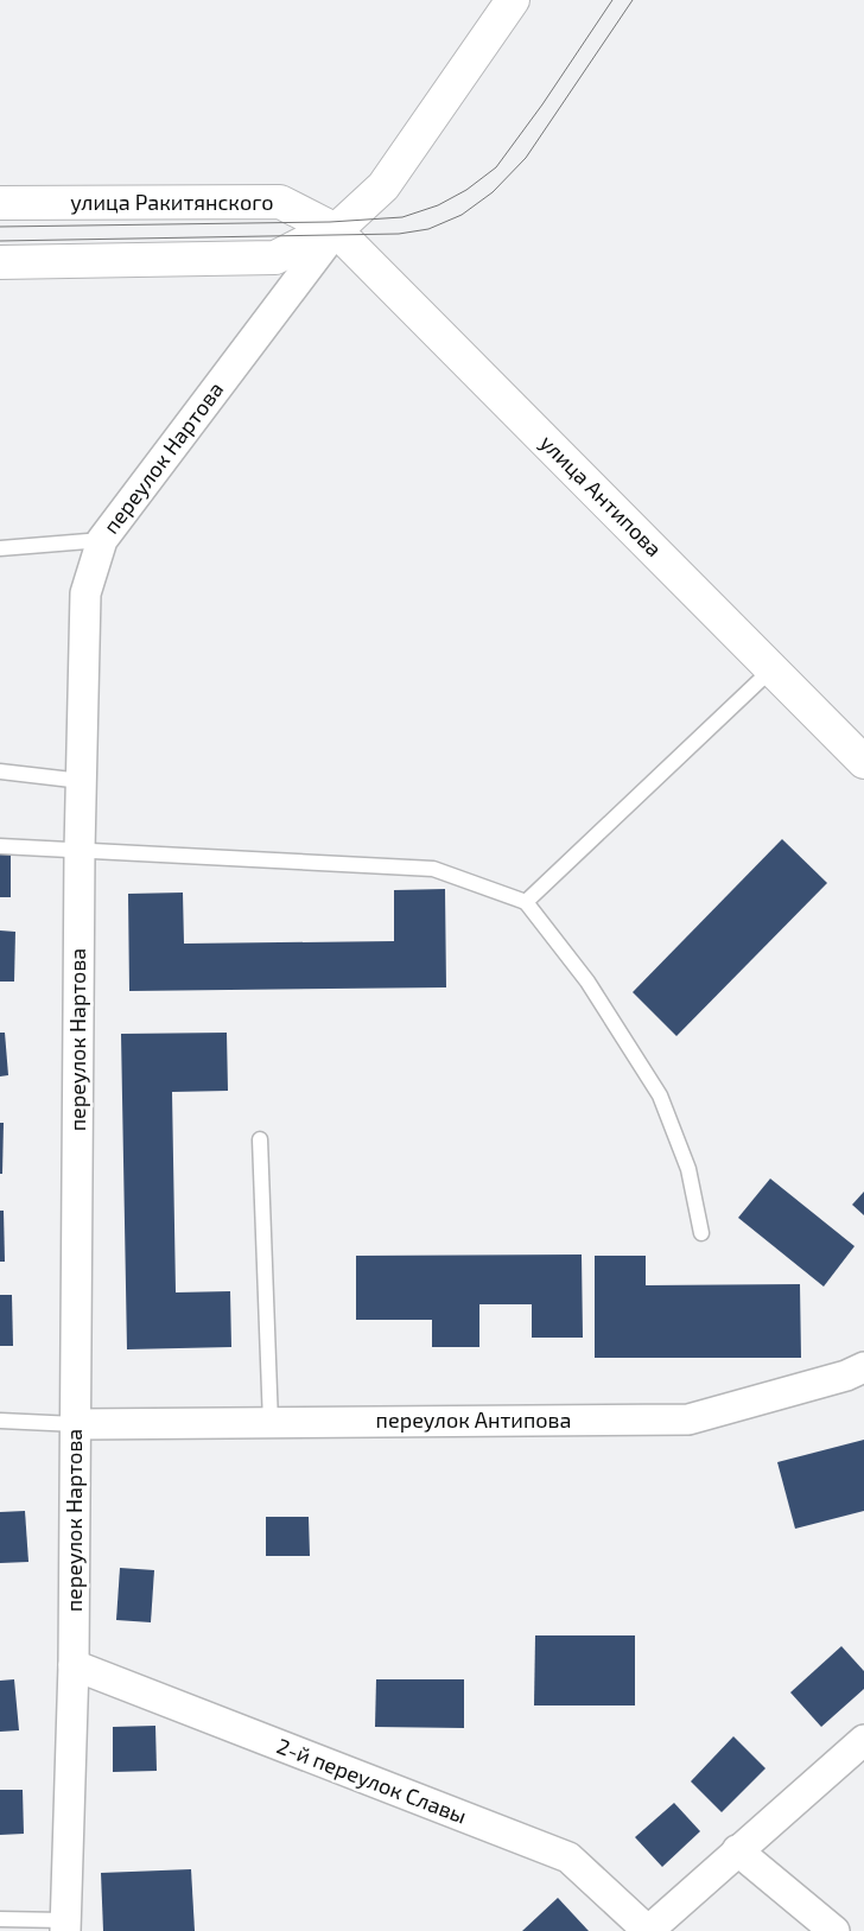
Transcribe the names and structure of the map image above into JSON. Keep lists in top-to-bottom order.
{
  "streets": {
    "main road": ["улица Ракитянского", "улица Антипова"],
    "street": ["переулок Нартова", "переулок Антипова", "2-й переулок Славы"]
  },
  "crossings": [
    ["улица Ракитянского", "переулок Нартова"],
    ["улица Ракитянского", "улица Антипова"],
    ["переулок Нартова", "улица Антипова"],
    ["переулок Нартова", "переулок Антипова"],
    ["переулок Нартова", "2-й переулок Славы"]
  ]
}
